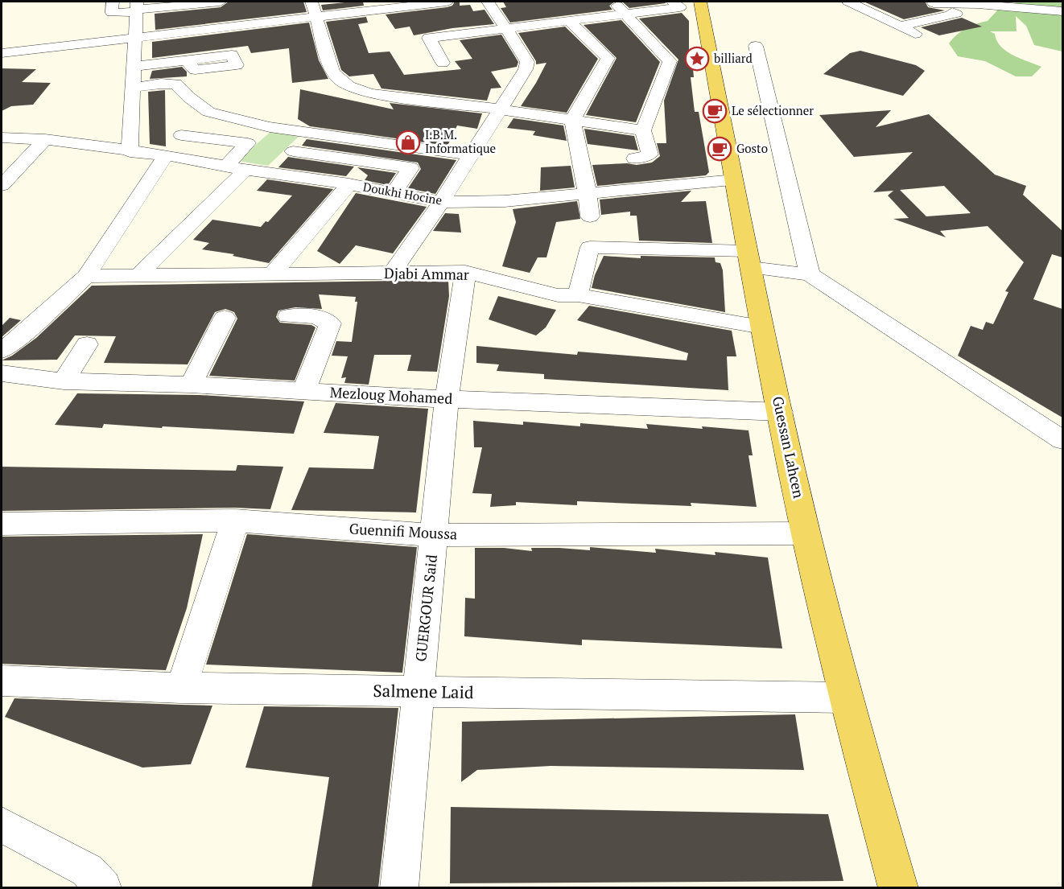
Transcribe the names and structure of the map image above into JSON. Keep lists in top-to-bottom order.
{
  "streets": {
    "main road": ["Guessan Lahcen"],
    "street": [
      "Doukhi Hocine",
      "Djabi Ammar",
      "Mezloug Mohamed",
      "Guennifi Moussa",
      "GUERGOUR Said",
      "Salmene Laid"
    ]
  },
  "crossings": [
    ["Doukhi Hocine", "Guessan Lahcen"],
    ["Djabi Ammar", "Guessan Lahcen"],
    ["Djabi Ammar", "GUERGOUR Said"],
    ["Mezloug Mohamed", "Guessan Lahcen"],
    ["Mezloug Mohamed", "GUERGOUR Said"],
    ["Guessan Lahcen", "Guennifi Moussa"],
    ["Guessan Lahcen", "Salmene Laid"],
    ["Guennifi Moussa", "GUERGOUR Said"],
    ["GUERGOUR Said", "Salmene Laid"]
  ],
  "places": {
    "place": ["billiard"],
    "cafe": ["Le sélectionner", "Gosto"],
    "shop": ["I.B.M. Informatique"]
  }
}
